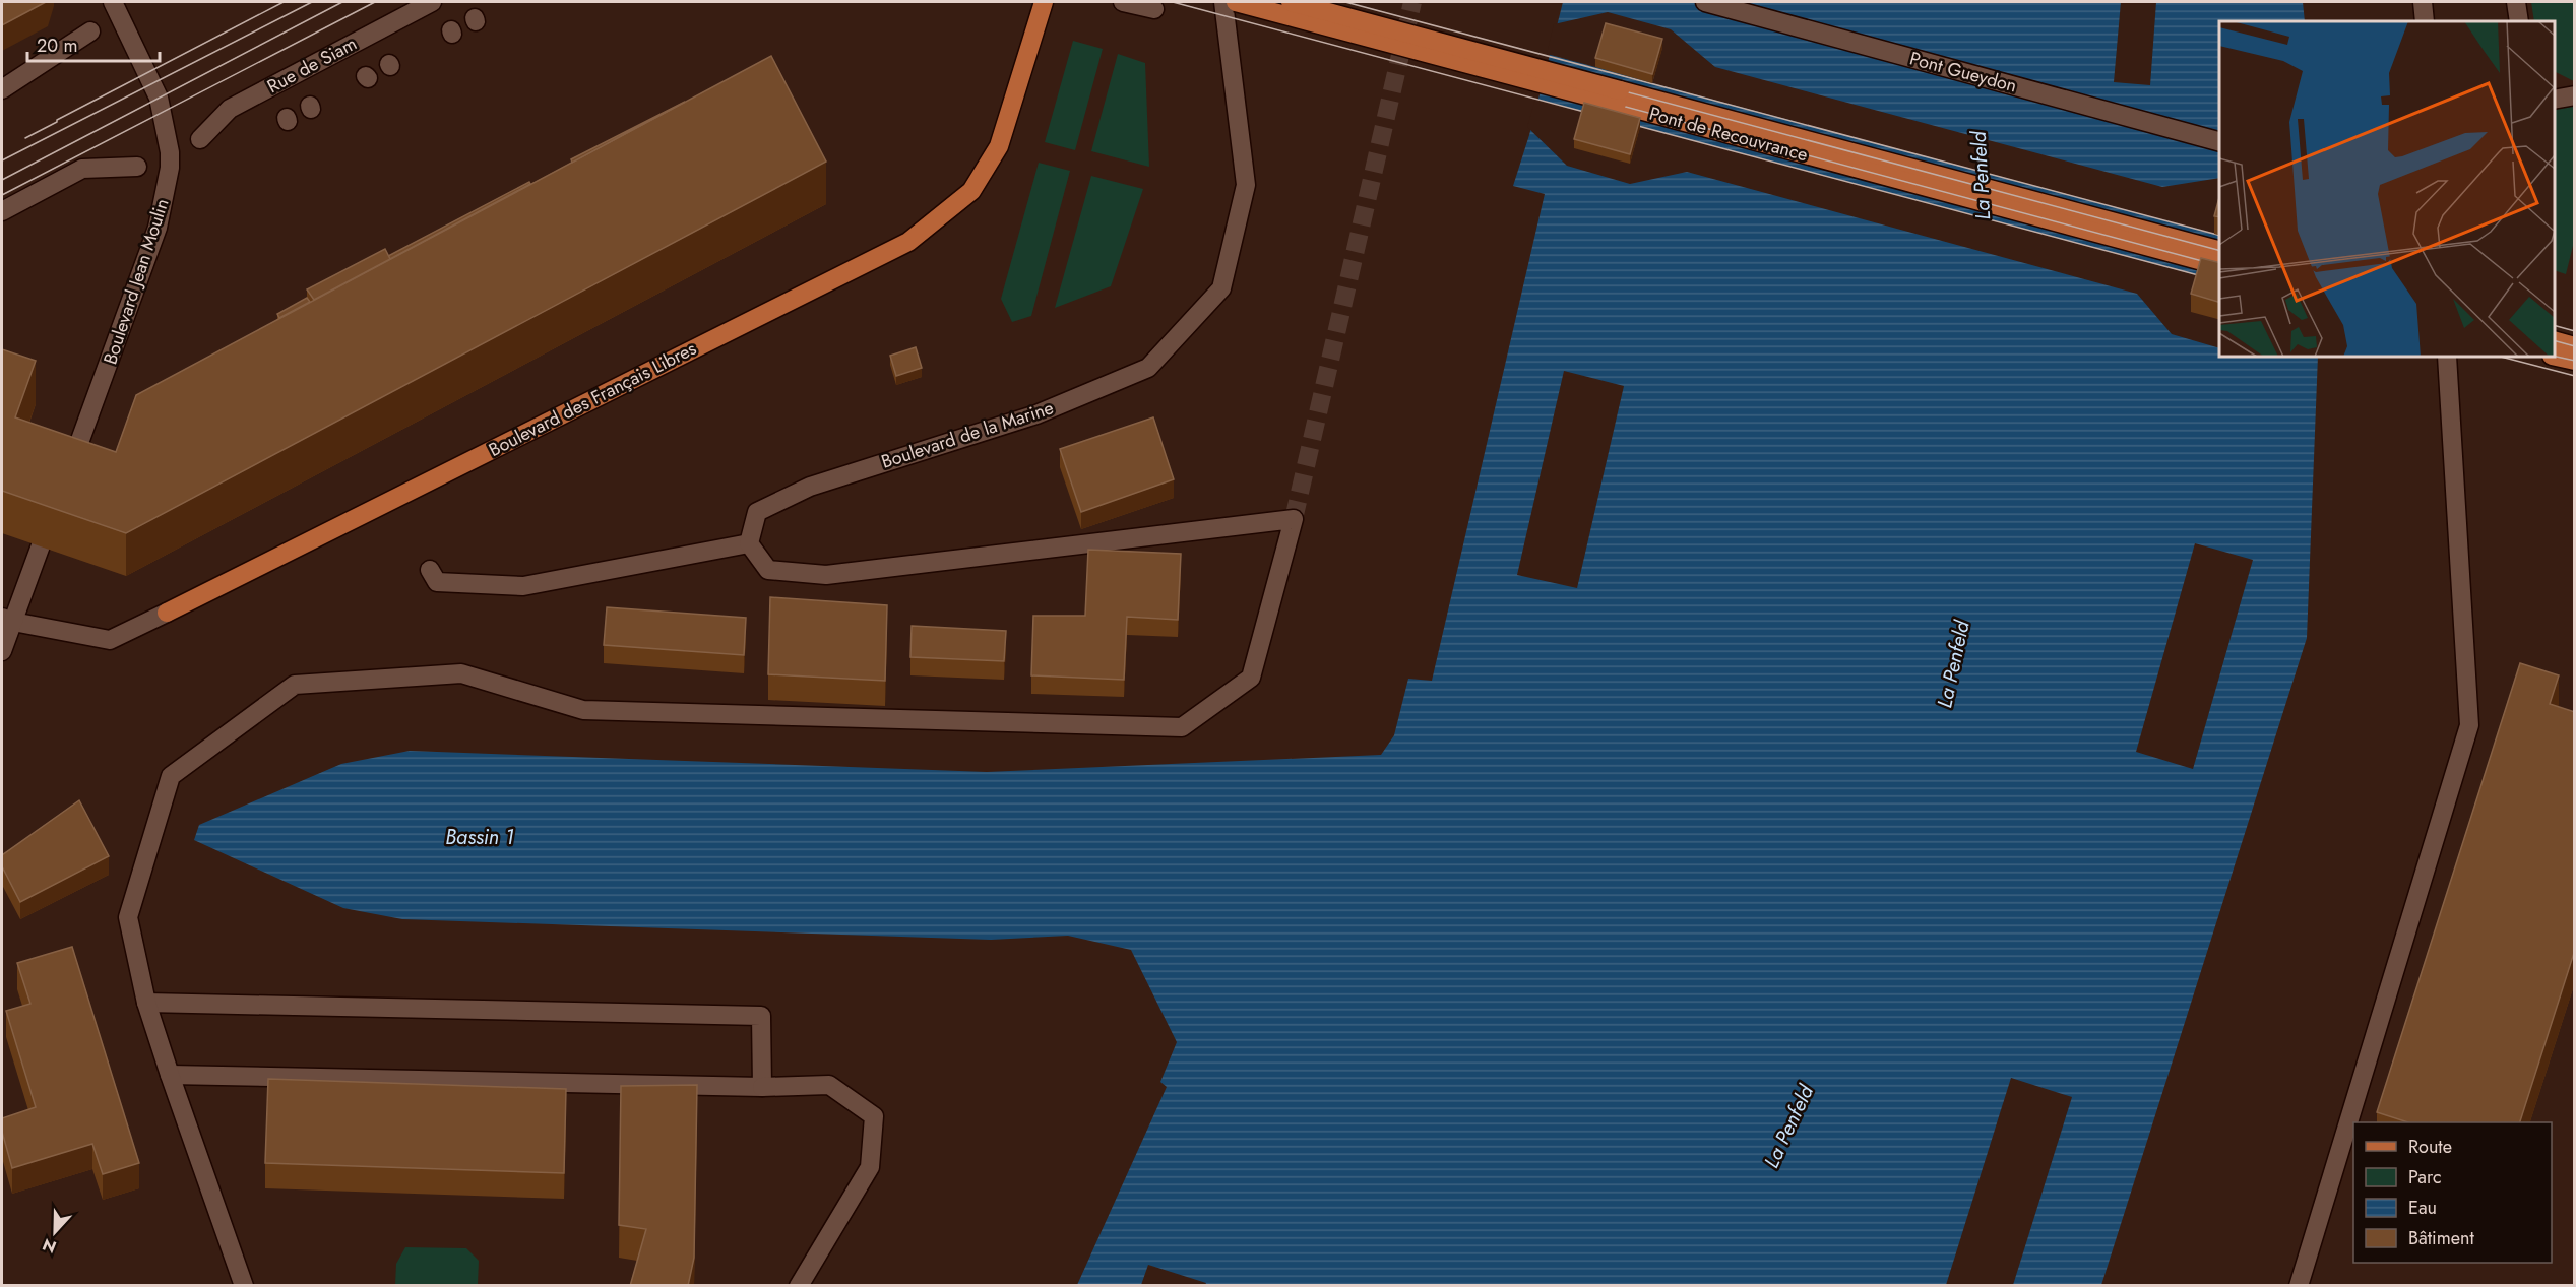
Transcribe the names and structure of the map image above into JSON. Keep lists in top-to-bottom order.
{
  "streets": {
    "main road": ["Pont de Recouvrance", "Boulevard des Français Libres"],
    "street": [
      "Rue de Siam",
      "Pont Gueydon",
      "Boulevard Jean Moulin",
      "Boulevard de la Marine"
    ]
  },
  "water": ["La Penfeld", "Bassin 1"],
  "legend": [
    "Route",
    "Parc",
    "Eau",
    "Bâtiment"
  ],
  "scale_bar": "20 m",
  "north": "bottom"
}
